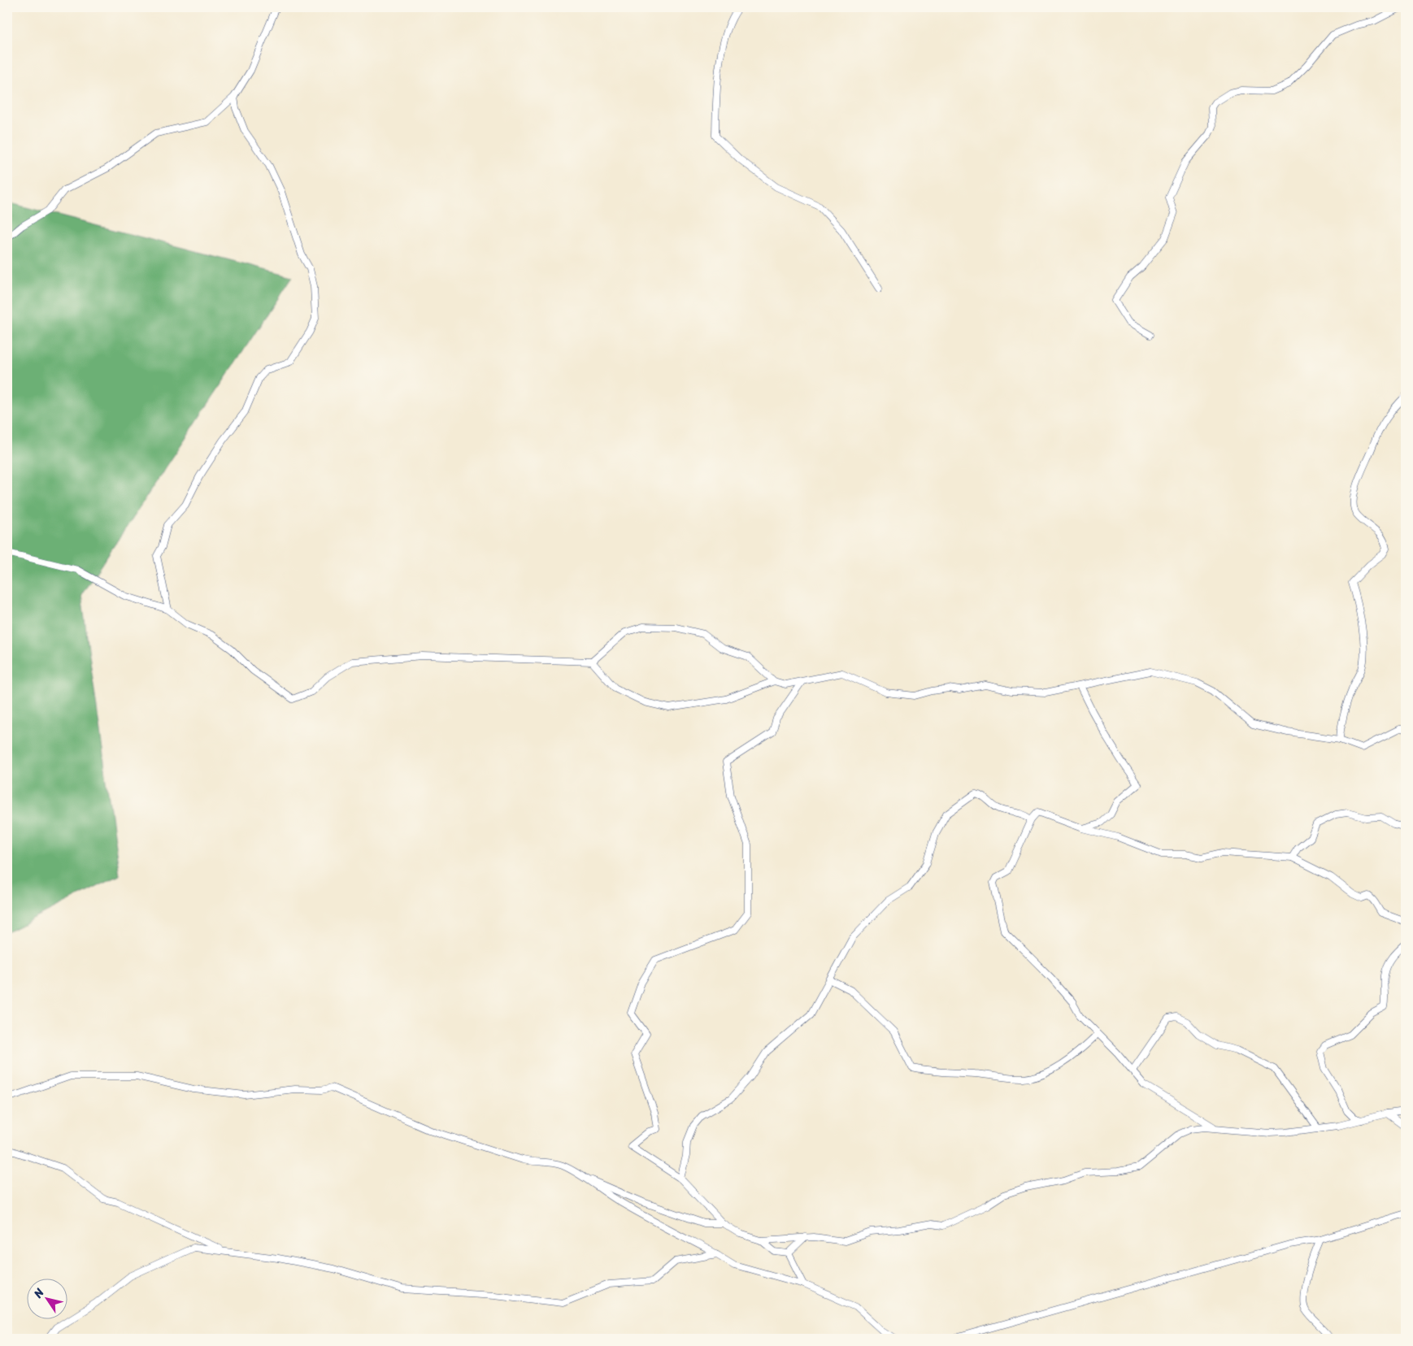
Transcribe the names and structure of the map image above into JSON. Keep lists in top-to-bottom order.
{
  "north": "top left"
}
